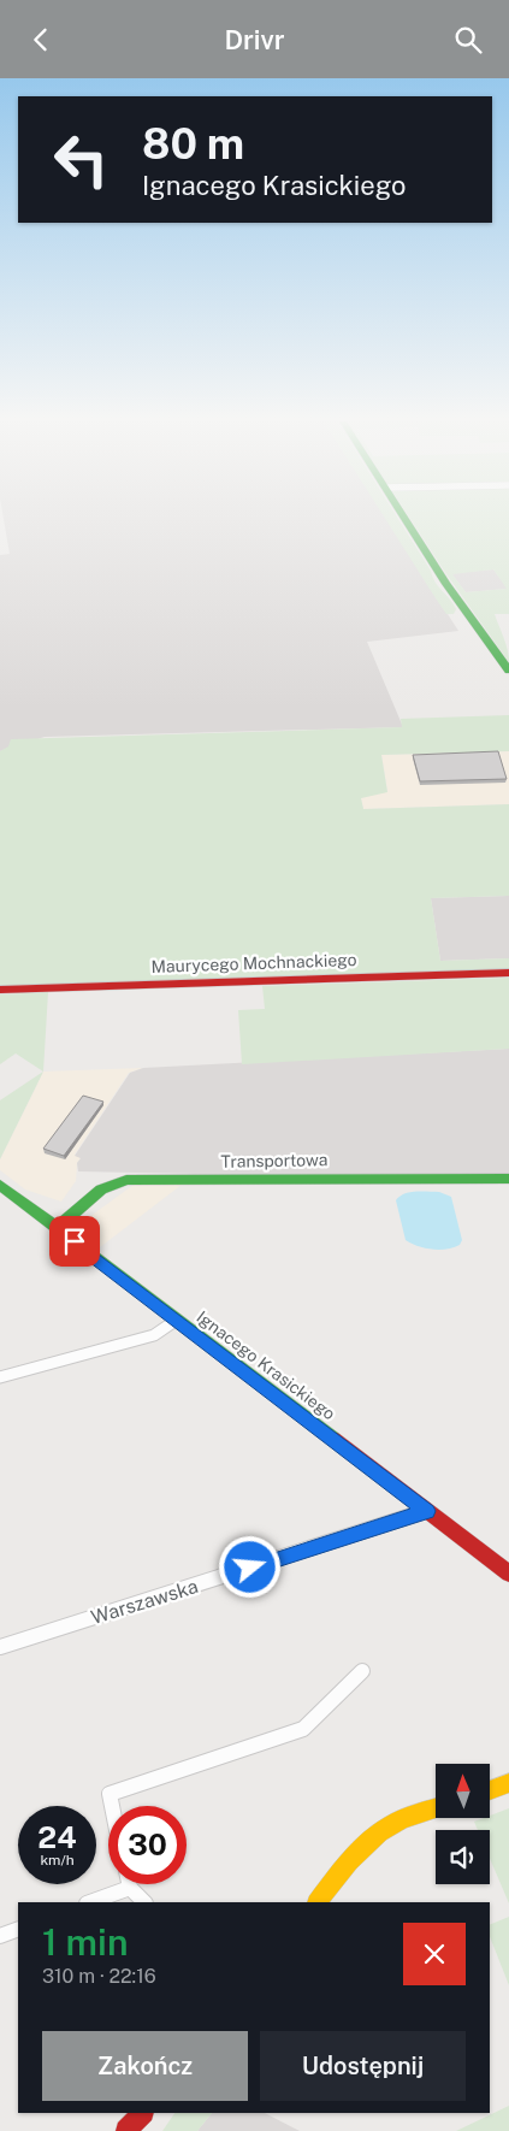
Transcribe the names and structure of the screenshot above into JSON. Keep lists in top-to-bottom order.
{
  "streets": {
    "street": [
      "Maurycego Mochnackiego",
      "Transportowa",
      "Ignacego Krasickiego",
      "Warszawska"
    ]
  },
  "crossings": [
    ["Transportowa", "Ignacego Krasickiego"],
    ["Ignacego Krasickiego", "Warszawska"]
  ],
  "north": "top",
  "page": {
    "header": "Drivr",
    "turn": ["80 m", "Ignacego Krasickiego"],
    "speed": "24 km/h",
    "limit": "30",
    "heading": ["1 min", "310 m · 22:16"],
    "buttons": ["Zakończ", "Udostępnij"]
  }
}
